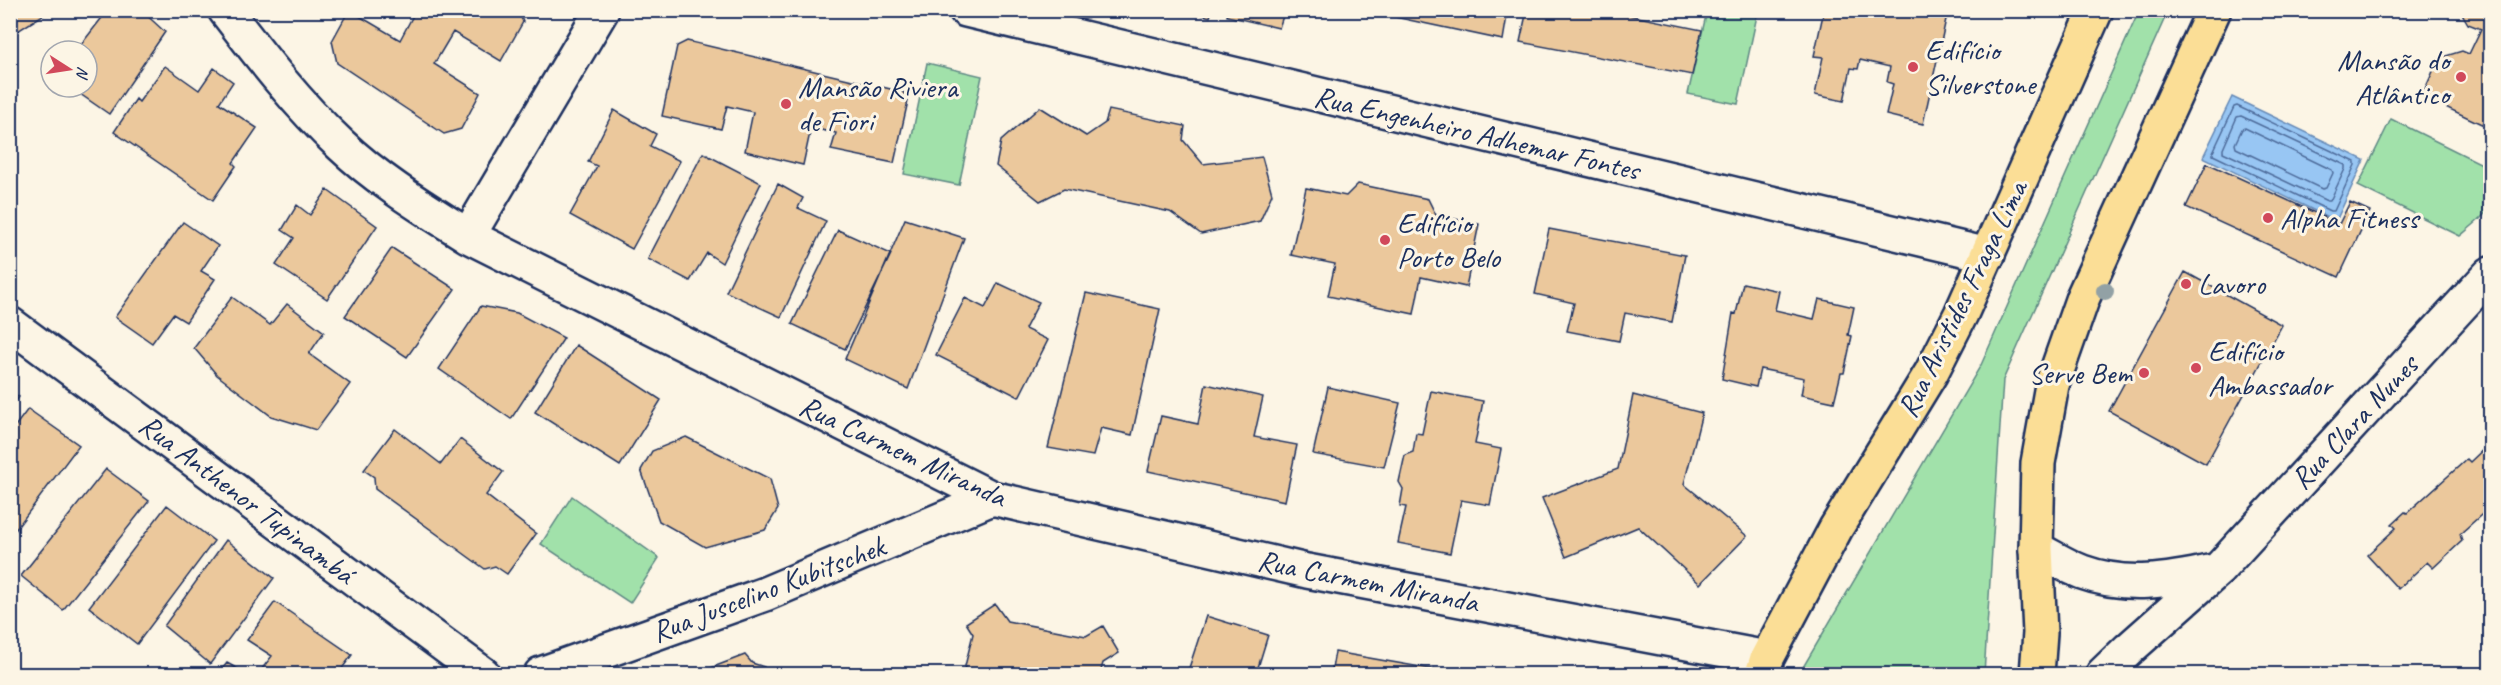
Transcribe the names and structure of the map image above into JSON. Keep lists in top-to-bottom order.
{
  "streets": {
    "main road": ["Rua Aristides Fraga Lima"],
    "street": [
      "Rua Engenheiro Adhemar Fontes",
      "Rua Clara Nunes",
      "Rua Carmem Miranda",
      "Rua Anthenor Tupinambá",
      "Rua Juscelino Kubitschek"
    ]
  },
  "crossings": [
    ["Rua Engenheiro Adhemar Fontes", "Rua Aristides Fraga Lima"],
    ["Rua Aristides Fraga Lima", "Rua Carmem Miranda"],
    ["Rua Carmem Miranda", "Rua Juscelino Kubitschek"]
  ],
  "places": [
    "Edifício Silverstone",
    "Mansão do Atlântico",
    "Mansão Riviera de Fiori",
    "Alpha Fitness",
    "Edifício Porto Belo",
    "Lavoro",
    "Edifício Ambassador",
    "Serve Bem"
  ],
  "north": "right"
}
